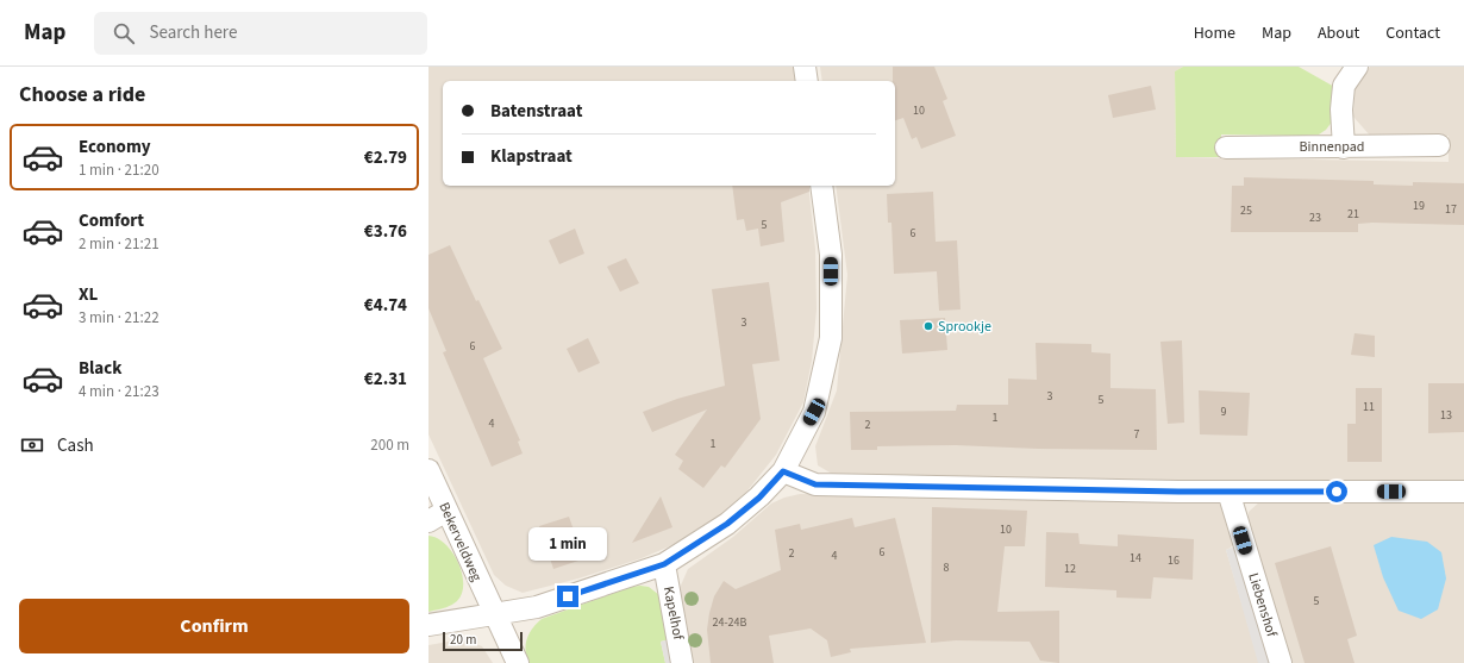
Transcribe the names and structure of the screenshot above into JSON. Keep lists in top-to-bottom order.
{
  "streets": {
    "street": [
      "Binnenpad",
      "Bekerveldweg",
      "Liebenshof",
      "Kapelhof"
    ]
  },
  "places": ["Sprookje"],
  "house_numbers": [
    "10",
    "19",
    "17",
    "25",
    "21",
    "23",
    "5",
    "6",
    "3",
    "6",
    "3",
    "5",
    "11",
    "9",
    "13",
    "1",
    "4",
    "2",
    "7",
    "1",
    "10",
    "6",
    "2",
    "4",
    "14",
    "16",
    "8",
    "12",
    "5",
    "24-24B"
  ],
  "scale_bar": "20 m",
  "page": {
    "header": "Map",
    "search": "Search here",
    "nav": [
      "Home",
      "Map",
      "About",
      "Contact"
    ],
    "heading": "Choose a ride",
    "banner": ["Batenstraat", "Klapstraat"],
    "list": [
      {
        "name": "Economy",
        "note": "1 min · 21:20",
        "value": "€2.79"
      },
      {
        "name": "Comfort",
        "note": "2 min · 21:21",
        "value": "€3.76"
      },
      {
        "name": "XL",
        "note": "3 min · 21:22",
        "value": "€4.74"
      },
      {
        "name": "Black",
        "note": "4 min · 21:23",
        "value": "€2.31"
      }
    ],
    "pay": ["Cash", "200 m"],
    "bubble": "1 min",
    "buttons": "Confirm",
    "scale": "20 m"
  }
}
